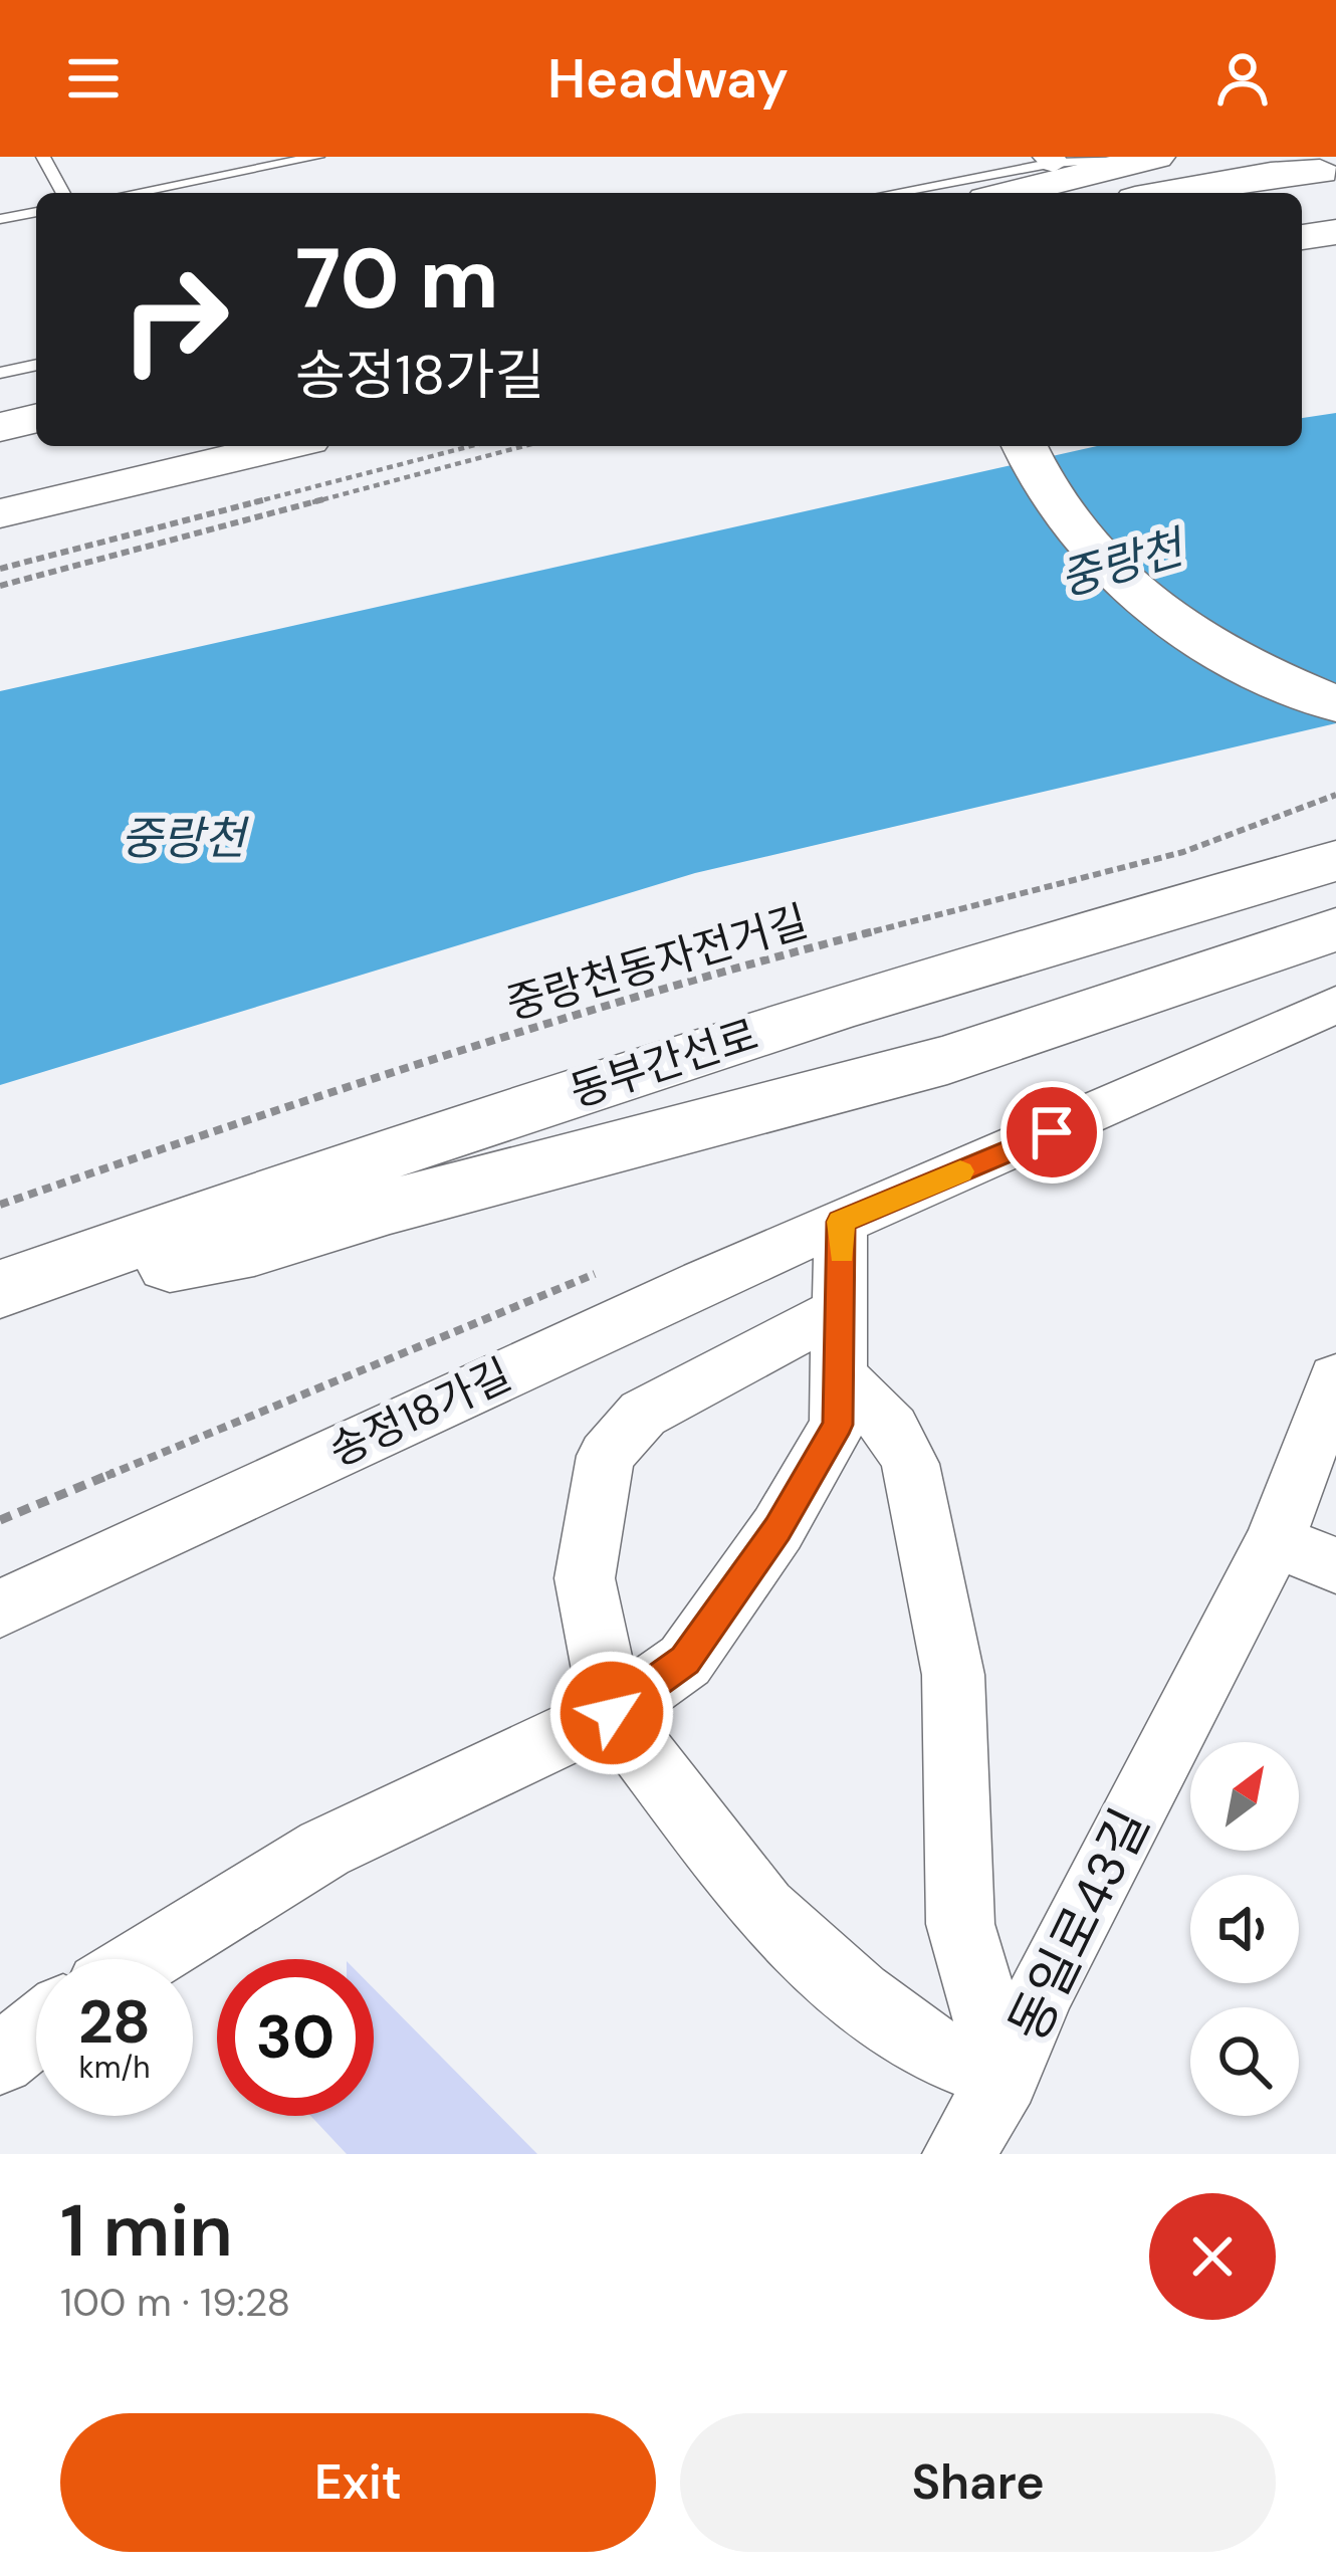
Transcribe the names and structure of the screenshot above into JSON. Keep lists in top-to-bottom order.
{
  "streets": {
    "main road": ["동부간선로"],
    "street": ["송정18가길", "동일로43길"],
    "path": ["중랑천동자전거길"]
  },
  "water": ["중랑천"],
  "north": "top right",
  "page": {
    "header": "Headway",
    "turn": ["70 m", "송정18가길"],
    "speed": "28 km/h",
    "limit": "30",
    "heading": ["1 min", "100 m · 19:28"],
    "buttons": ["Exit", "Share"]
  }
}
